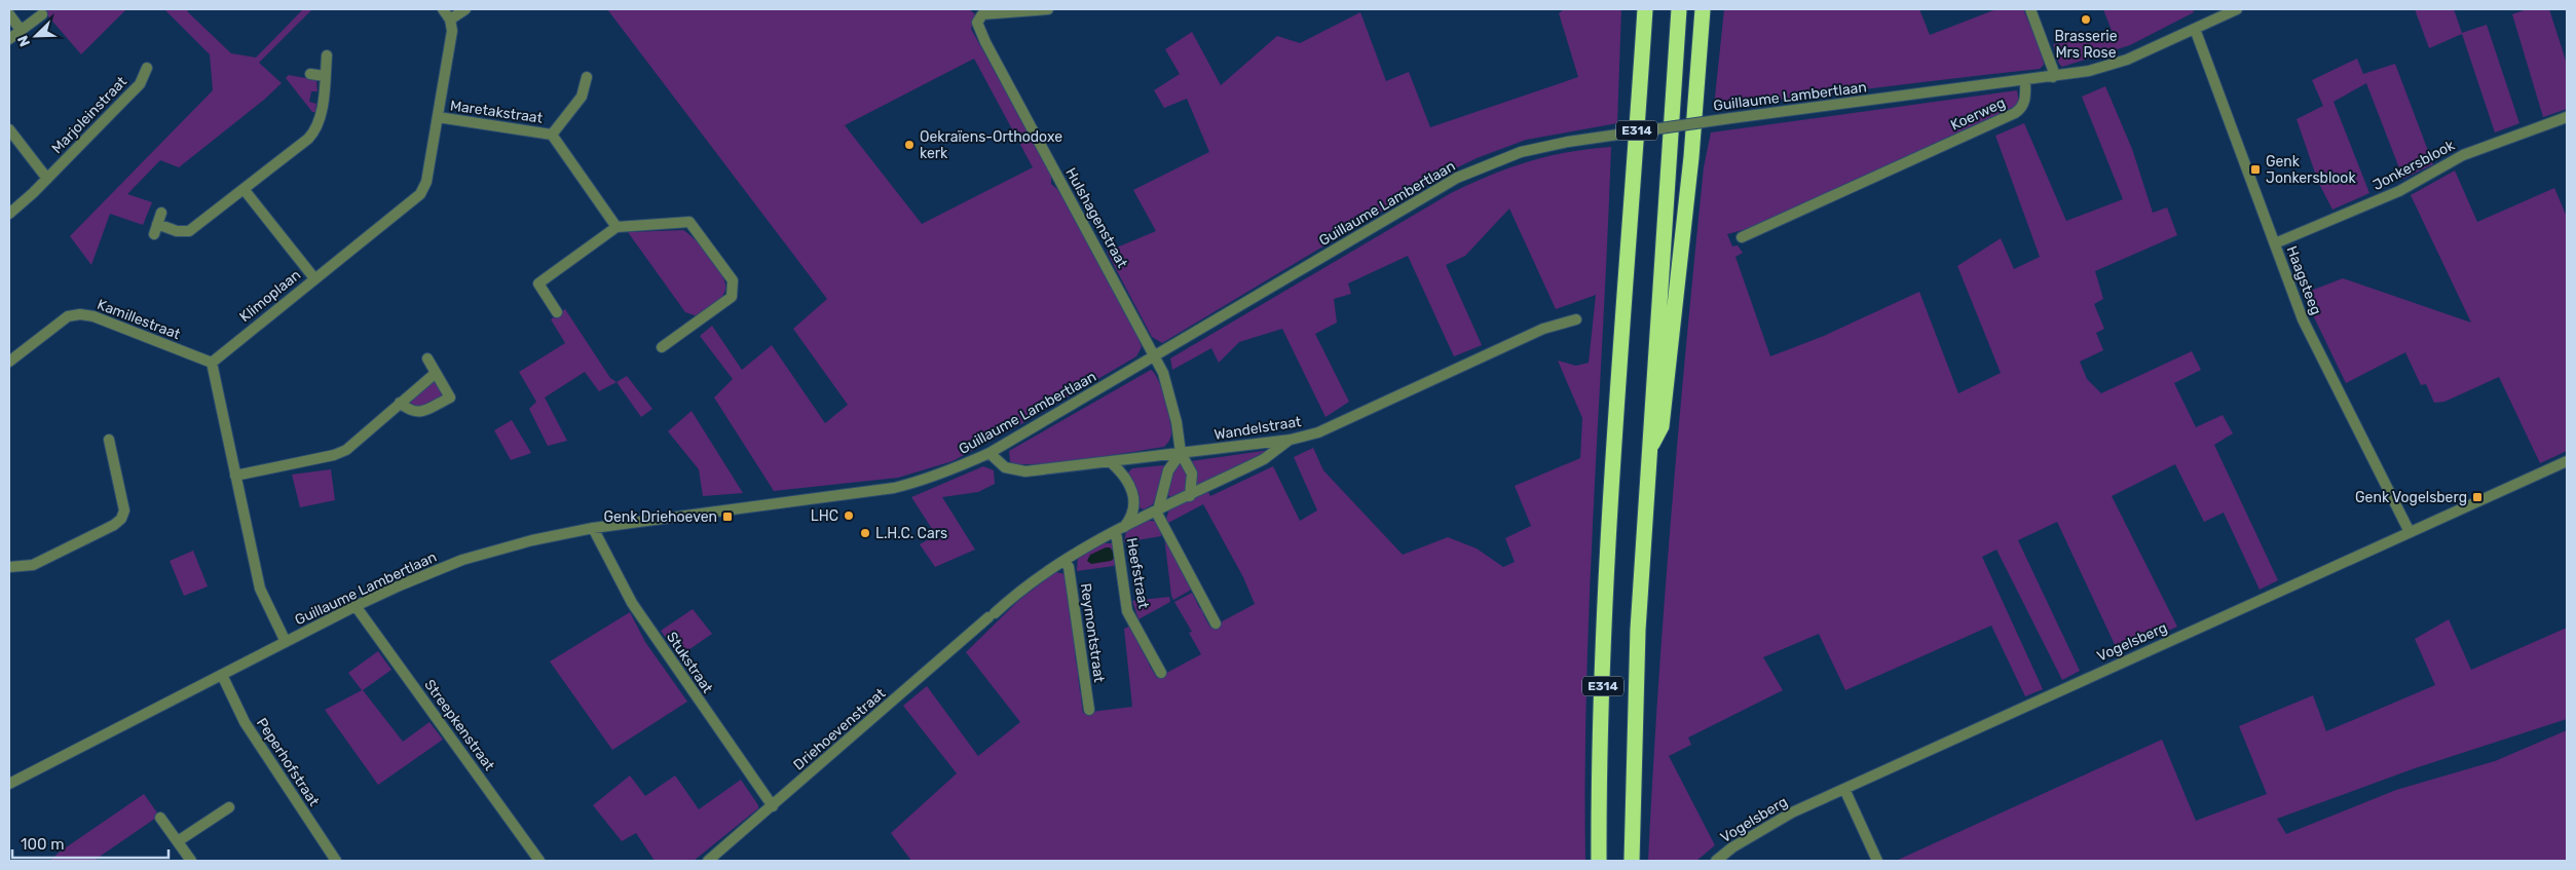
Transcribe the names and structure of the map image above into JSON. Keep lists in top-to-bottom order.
{
  "streets": {
    "highway": ["E314"],
    "street": [
      "Guillaume Lambertlaan",
      "Maretakstraat",
      "Koerweg",
      "Marjoleinstraat",
      "Jonkersblook",
      "Hulshagenstraat",
      "Haagsteeg",
      "Klimoplaan",
      "Kamillestraat",
      "Wandelstraat",
      "Heefstraat",
      "Reymontstraat",
      "Vogelsberg",
      "Stukstraat",
      "Streepkenstraat",
      "Driehoevenstraat",
      "Peperhofstraat"
    ]
  },
  "crossings": [
    ["Guillaume Lambertlaan", "Koerweg"],
    ["Guillaume Lambertlaan", "Hulshagenstraat"],
    ["Guillaume Lambertlaan", "Wandelstraat"],
    ["Guillaume Lambertlaan", "Stukstraat"],
    ["Guillaume Lambertlaan", "Streepkenstraat"],
    ["Guillaume Lambertlaan", "Peperhofstraat"],
    ["Maretakstraat", "Klimoplaan"],
    ["Jonkersblook", "Haagsteeg"],
    ["Haagsteeg", "Vogelsberg"],
    ["Klimoplaan", "Kamillestraat"],
    ["Wandelstraat", "Driehoevenstraat"],
    ["Heefstraat", "Driehoevenstraat"],
    ["Reymontstraat", "Driehoevenstraat"],
    ["Stukstraat", "Driehoevenstraat"]
  ],
  "places": {
    "other": [
      "Brasserie Mrs Rose",
      "Oekraïens-Orthodoxe kerk",
      "LHC",
      "L.H.C. Cars"
    ],
    "transit": ["Genk Jonkersblook", "Genk Vogelsberg", "Genk Driehoeven"]
  },
  "scale_bar": "100 m",
  "north": "bottom left"
}
